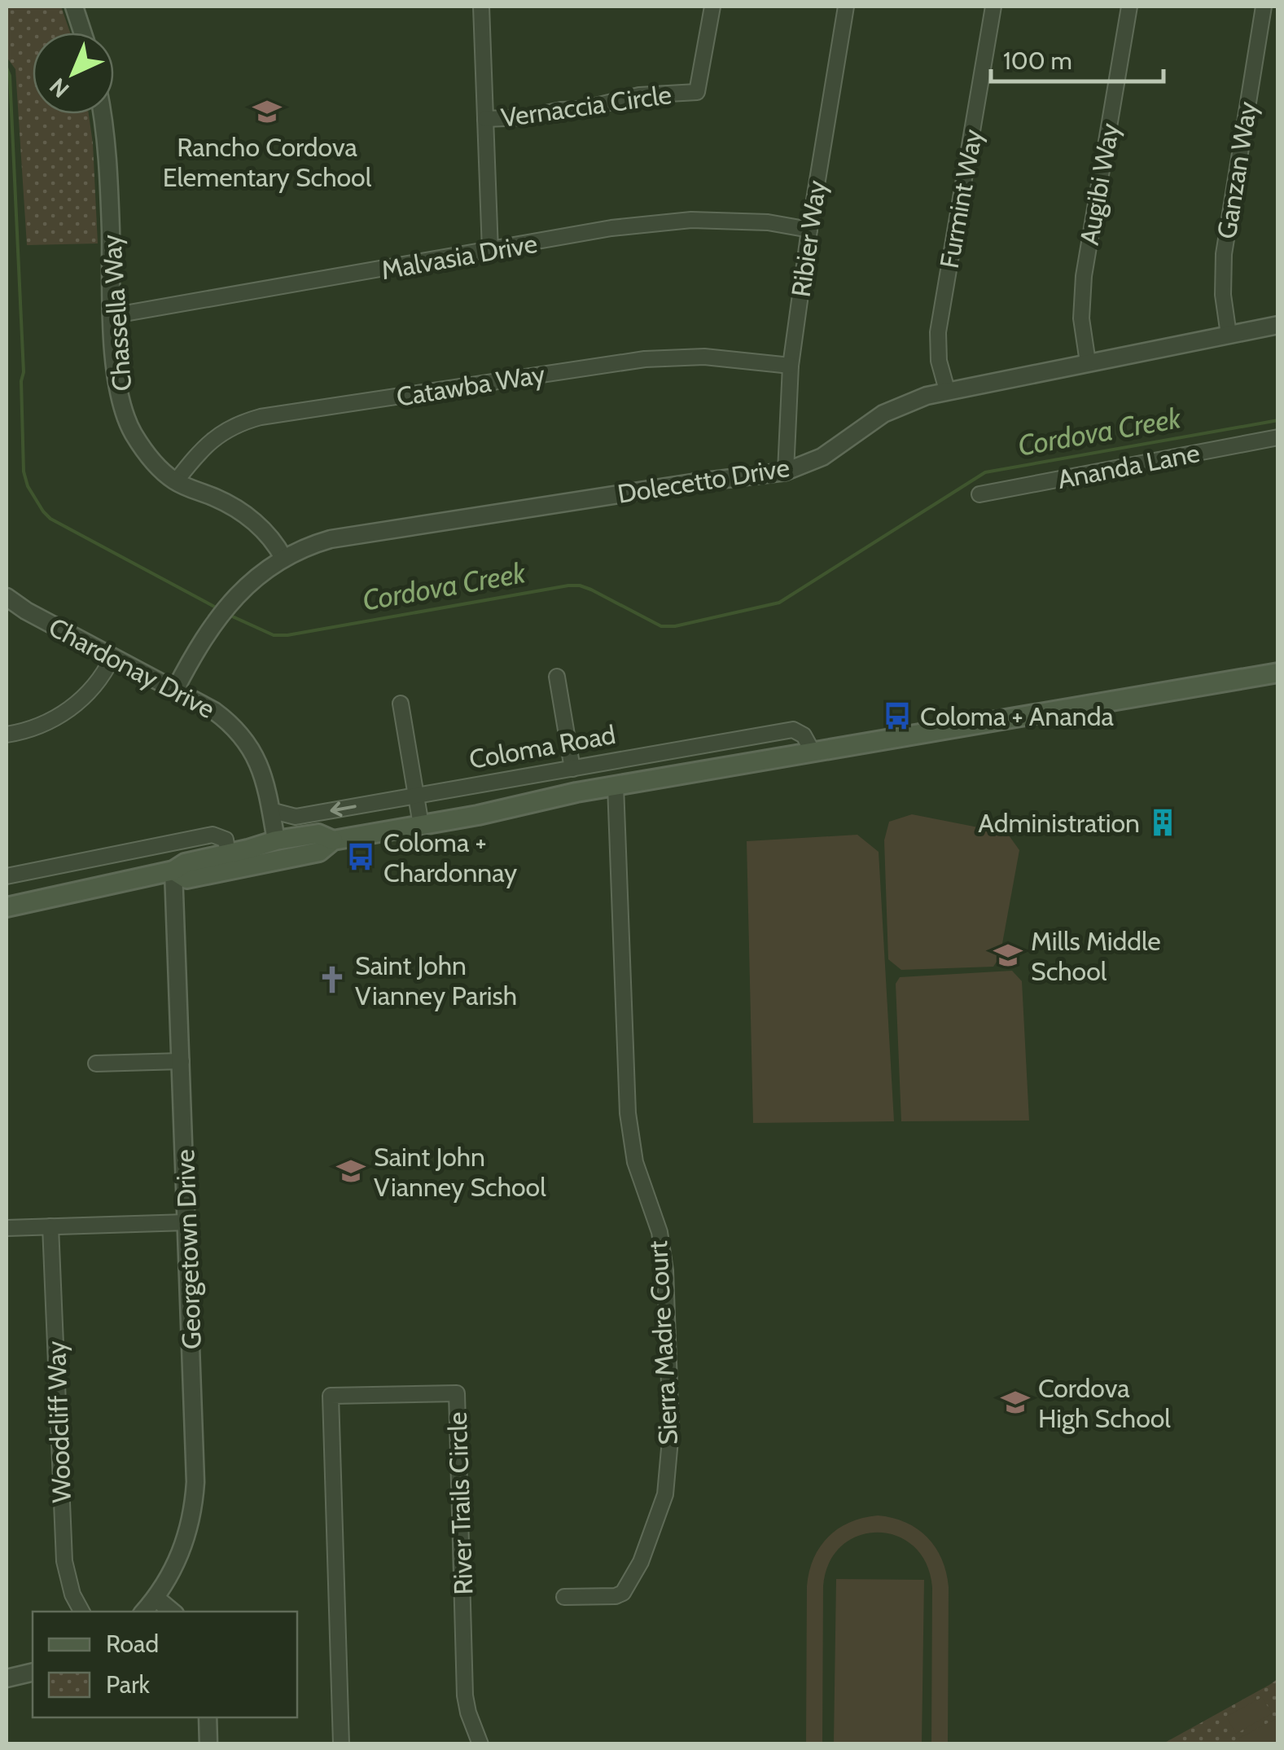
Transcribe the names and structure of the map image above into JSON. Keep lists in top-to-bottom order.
{
  "streets": {
    "main road": ["Coloma Road"],
    "street": [
      "Vernaccia Circle",
      "Ganzan Way",
      "Augibi Way",
      "Furmint Way",
      "Ribier Way",
      "Malvasia Drive",
      "Chassella Way",
      "Catawba Way",
      "Ananda Lane",
      "Dolecetto Drive",
      "Chardonay Drive",
      "Georgetown Drive",
      "Sierra Madre Court",
      "Woodcliff Way",
      "River Trails Circle"
    ]
  },
  "crossings": [
    ["Ganzan Way", "Dolecetto Drive"],
    ["Augibi Way", "Dolecetto Drive"],
    ["Furmint Way", "Dolecetto Drive"],
    ["Ribier Way", "Malvasia Drive"],
    ["Ribier Way", "Catawba Way"],
    ["Ribier Way", "Dolecetto Drive"],
    ["Malvasia Drive", "Chassella Way"],
    ["Chassella Way", "Catawba Way"],
    ["Chassella Way", "Dolecetto Drive"],
    ["Dolecetto Drive", "Chardonay Drive"],
    ["Chardonay Drive", "Coloma Road"],
    ["Coloma Road", "Georgetown Drive"],
    ["Coloma Road", "Sierra Madre Court"]
  ],
  "water": ["Cordova Creek"],
  "places": {
    "school or university": [
      "Rancho Cordova Elementary School",
      "Mills Middle School",
      "Saint John Vianney School",
      "Cordova High School"
    ],
    "bus stop": ["Coloma + Ananda", "Coloma + Chardonnay"],
    "building": ["Administration"],
    "church": ["Saint John Vianney Parish"]
  },
  "legend": ["Road", "Park"],
  "scale_bar": "100 m",
  "north": "bottom left"
}
